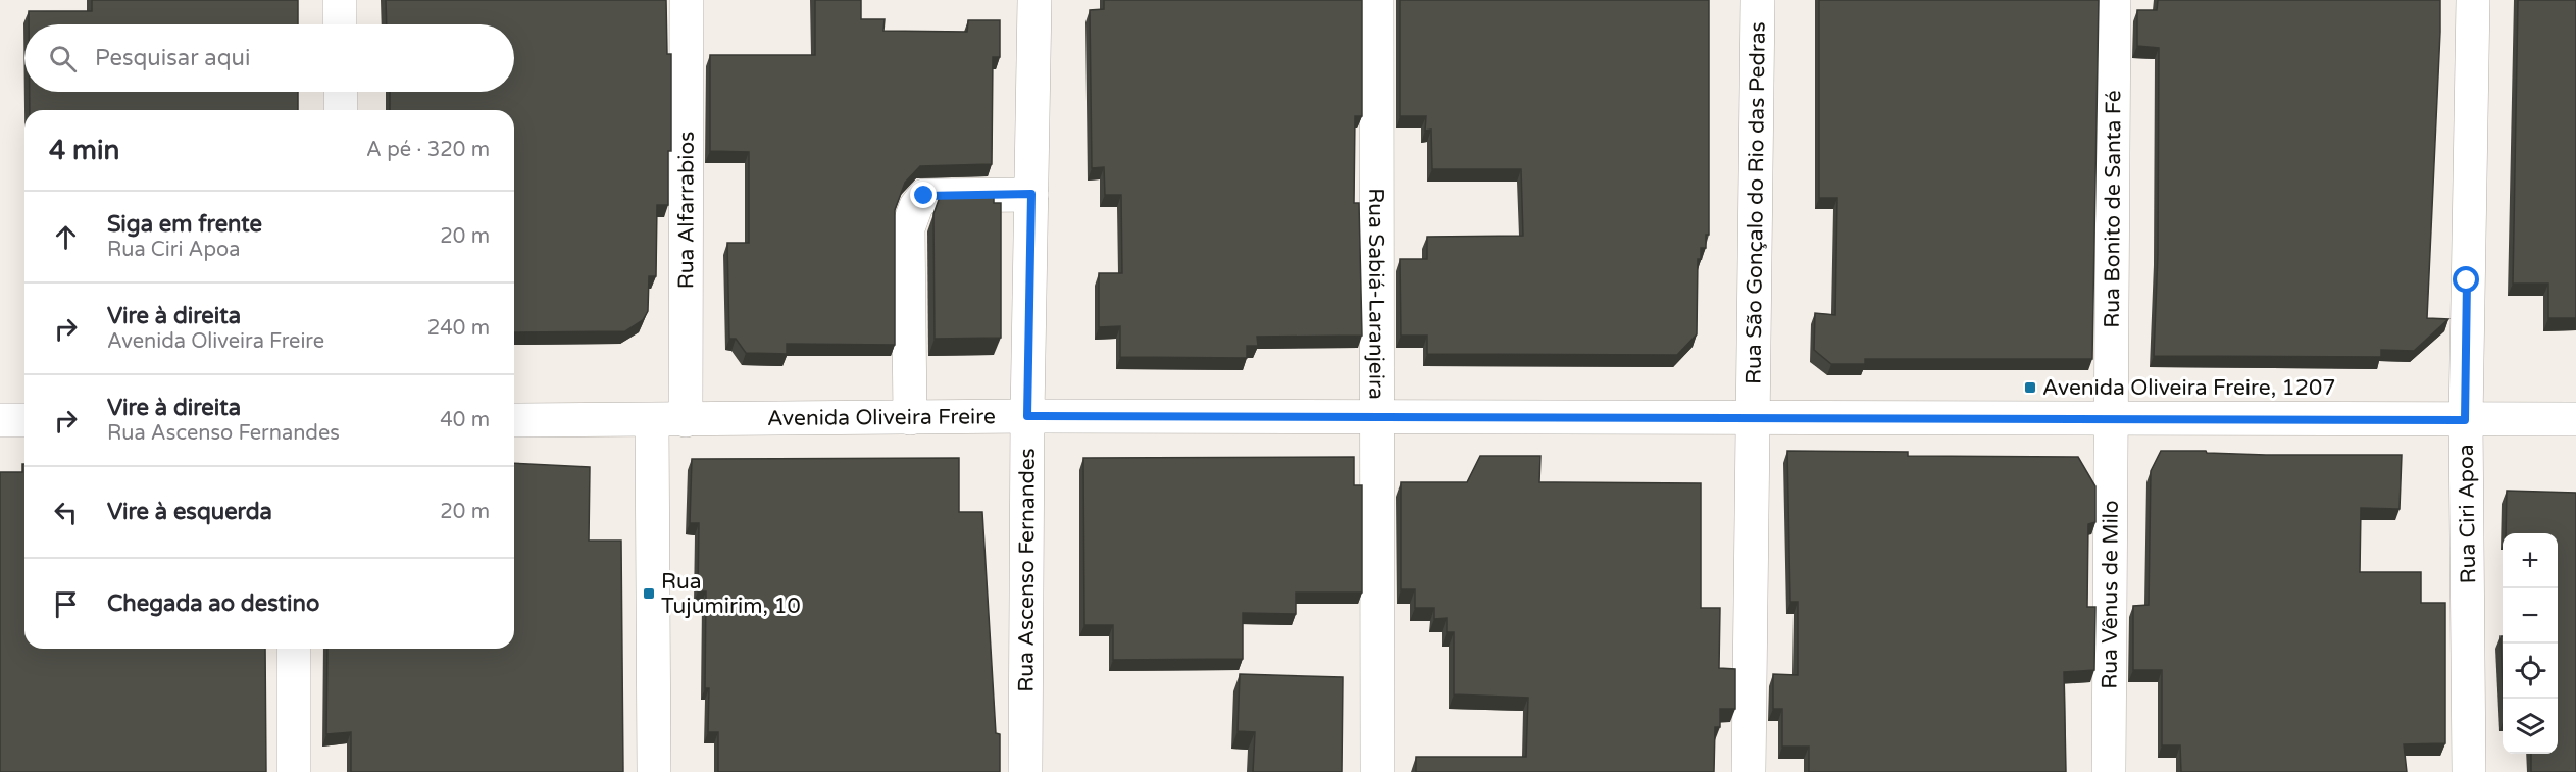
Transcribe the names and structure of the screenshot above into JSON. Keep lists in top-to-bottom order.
{
  "streets": {
    "street": [
      "Rua São Gonçalo do Rio das Pedras",
      "Rua Bonito de Santa Fé",
      "Rua Alfarrabios",
      "Rua Sabiá-Laranjeira",
      "Avenida Oliveira Freire",
      "Rua Ciri Apoa",
      "Rua Ascenso Fernandes",
      "Rua Vênus de Milo"
    ]
  },
  "crossings": [
    ["Rua São Gonçalo do Rio das Pedras", "Avenida Oliveira Freire"],
    ["Rua Bonito de Santa Fé", "Avenida Oliveira Freire"],
    ["Rua Bonito de Santa Fé", "Rua Vênus de Milo"],
    ["Rua Alfarrabios", "Avenida Oliveira Freire"],
    ["Rua Sabiá-Laranjeira", "Avenida Oliveira Freire"],
    ["Avenida Oliveira Freire", "Rua Ciri Apoa"],
    ["Avenida Oliveira Freire", "Rua Ascenso Fernandes"],
    ["Avenida Oliveira Freire", "Rua Vênus de Milo"]
  ],
  "places": {
    "transit": ["Avenida Oliveira Freire, 1207", "Rua Tujumirim, 10"]
  },
  "page": {
    "search": "Pesquisar aqui",
    "heading": ["4 min", "A pé · 320 m"],
    "list": [
      ["Siga em frente", "Rua Ciri Apoa", "20 m"],
      ["Vire à direita", "Avenida Oliveira Freire", "240 m"],
      ["Vire à direita", "Rua Ascenso Fernandes", "40 m"],
      ["Vire à esquerda", "20 m"],
      "Chegada ao destino"
    ],
    "map_buttons": ["+", "−"]
  }
}
